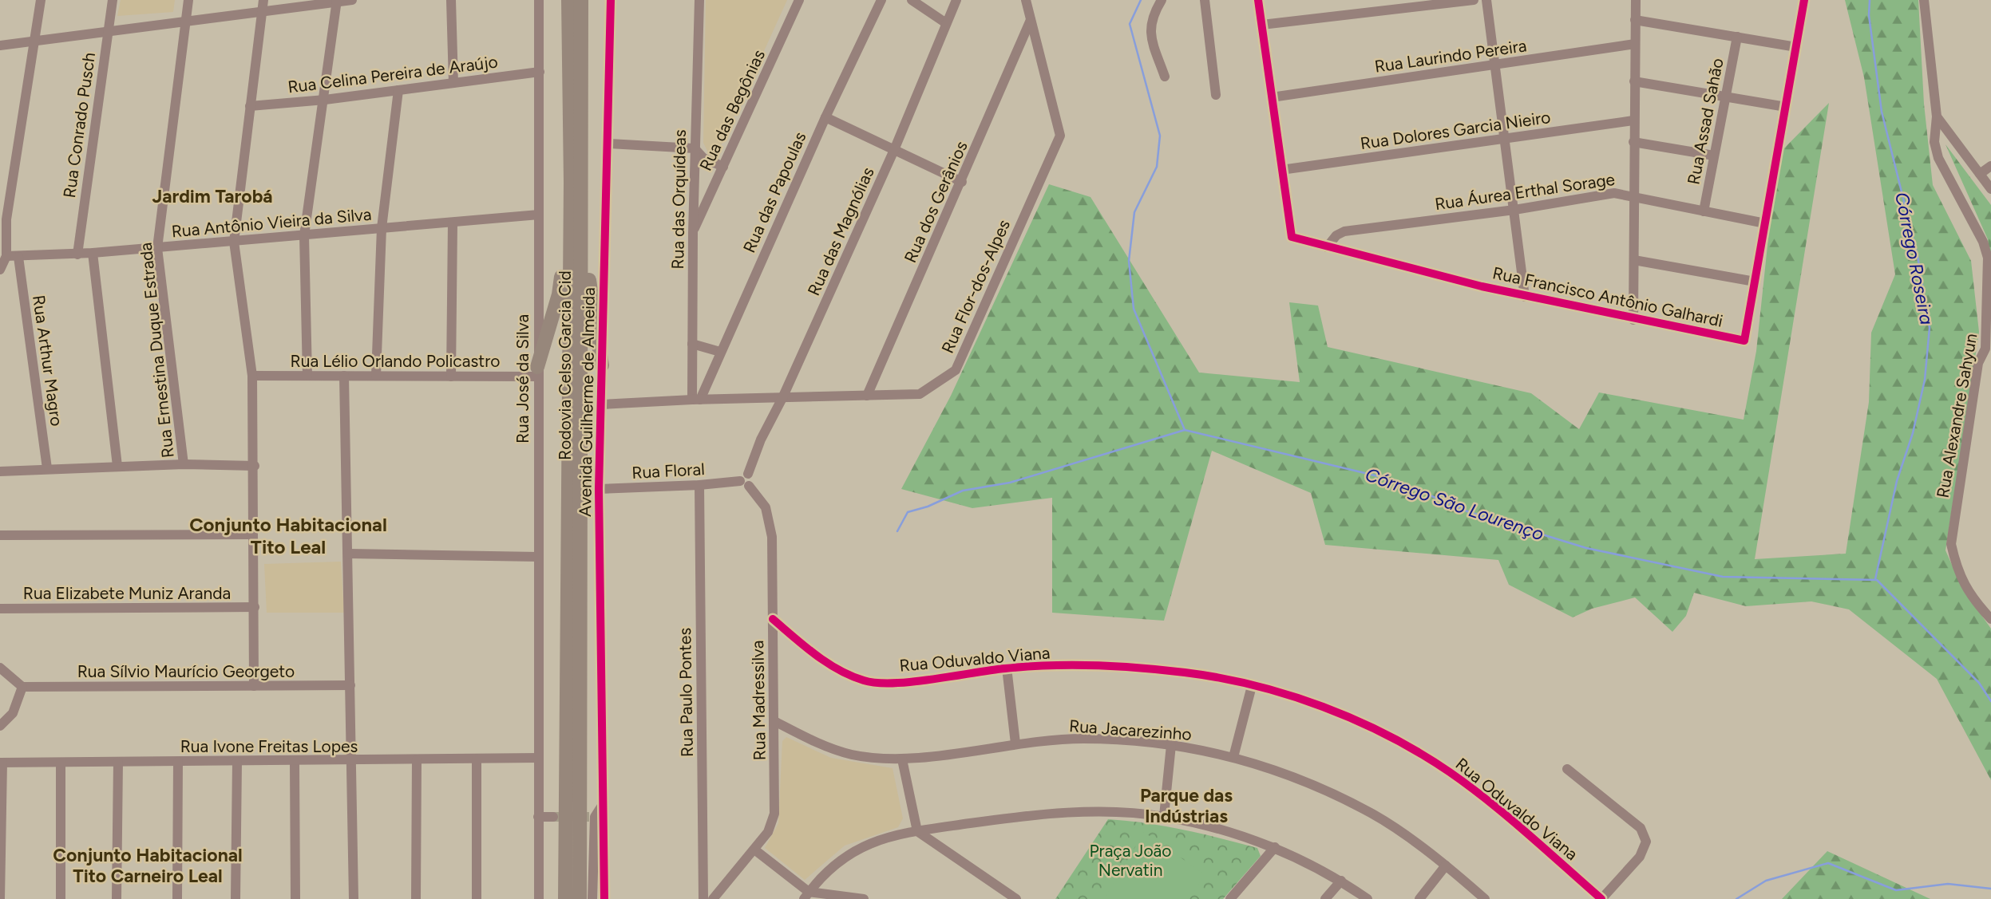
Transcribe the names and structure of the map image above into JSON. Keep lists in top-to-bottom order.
{
  "streets": {
    "highway": ["Rodovia Celso Garcia Cid"],
    "street": [
      "Rua Laurindo Pereira",
      "Rua Celina Pereira de Araújo",
      "Rua das Begônias",
      "Rua Assad Sahão",
      "Rua Conrado Pusch",
      "Rua Dolores Garcia Nieiro",
      "Rua Áurea Erthal Sorage",
      "Rua das Papoulas",
      "Rua das Orquídeas",
      "Rua dos Gerânios",
      "Rua Antônio Vieira da Silva",
      "Rua das Magnólias",
      "Rua Flor-dos-Alpes",
      "Rua Francisco Antônio Galhardi",
      "Rua Ernestina Duque Estrada",
      "Rua Arthur Magro",
      "Rua Lélio Orlando Policastro",
      "Rua José da Silva",
      "Avenida Guilherme de Almeida",
      "Rua Alexandre Sahyun",
      "Rua Floral",
      "Rua Elizabete Muniz Aranda",
      "Rua Oduvaldo Viana",
      "Rua Sílvio Maurício Georgeto",
      "Rua Paulo Pontes",
      "Rua Madressilva",
      "Rua Jacarezinho",
      "Rua Ivone Freitas Lopes"
    ]
  },
  "crossings": [
    ["Rua Celina Pereira de Araújo", "Rua José da Silva"],
    ["Rua das Begônias", "Rua das Orquídeas"],
    ["Rua Assad Sahão", "Rua Áurea Erthal Sorage"],
    ["Rua Conrado Pusch", "Rua Antônio Vieira da Silva"],
    ["Rua Dolores Garcia Nieiro", "Rua Francisco Antônio Galhardi"],
    ["Rua Áurea Erthal Sorage", "Rua Francisco Antônio Galhardi"],
    ["Rua das Papoulas", "Rua das Orquídeas"],
    ["Rua das Papoulas", "Rua Flor-dos-Alpes"],
    ["Rua das Orquídeas", "Rua Flor-dos-Alpes"],
    ["Rua dos Gerânios", "Rua Flor-dos-Alpes"],
    ["Rua Antônio Vieira da Silva", "Rua Ernestina Duque Estrada"],
    ["Rua Antônio Vieira da Silva", "Rua Arthur Magro"],
    ["Rua Antônio Vieira da Silva", "Rua José da Silva"],
    ["Rua das Magnólias", "Rua Flor-dos-Alpes"],
    ["Rua das Magnólias", "Rua Floral"],
    ["Rua das Magnólias", "Rua Madressilva"],
    ["Rua Flor-dos-Alpes", "Avenida Guilherme de Almeida"],
    ["Rua Lélio Orlando Policastro", "Rua José da Silva"],
    ["Rua José da Silva", "Rua Ivone Freitas Lopes"],
    ["Avenida Guilherme de Almeida", "Rua Floral"],
    ["Rua Floral", "Rua Paulo Pontes"],
    ["Rua Floral", "Rua Madressilva"],
    ["Rua Oduvaldo Viana", "Rua Madressilva"],
    ["Rua Madressilva", "Rua Jacarezinho"]
  ],
  "districts": [
    "Jardim Tarobá",
    "Conjunto Habitacional Tito Leal",
    "Parque das Indústrias",
    "Conjunto Habitacional Tito Carneiro Leal"
  ],
  "water": ["Córrego Roseira", "Córrego São Lourenço"],
  "parks": ["Praça João Nervatin"]
}
